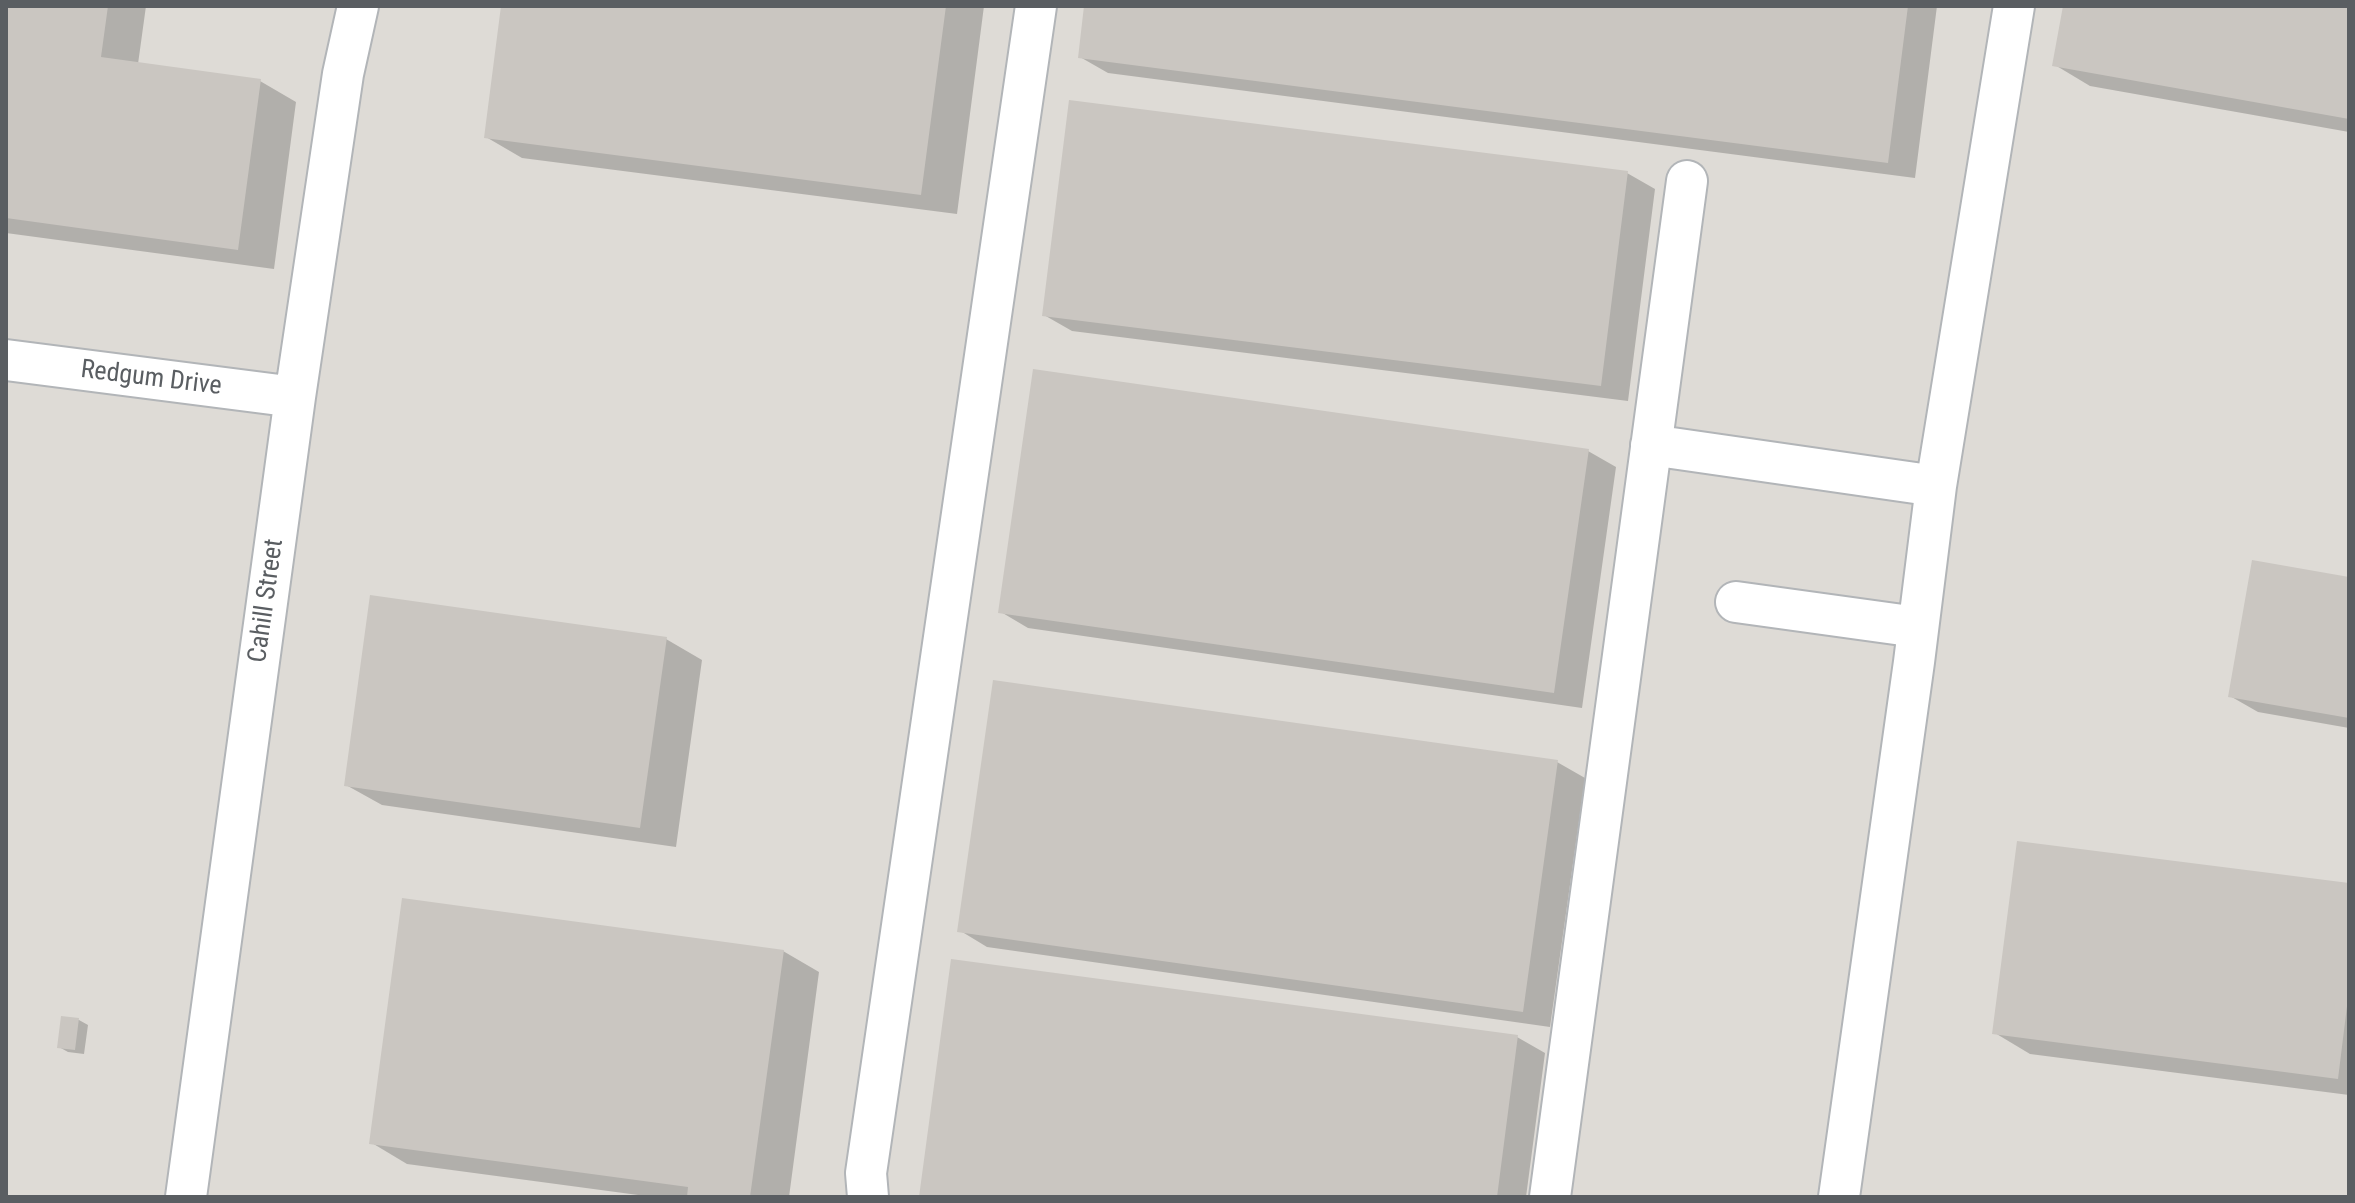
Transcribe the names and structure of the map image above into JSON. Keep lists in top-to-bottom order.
{
  "streets": {
    "street": ["Redgum Drive", "Cahill Street"]
  },
  "crossings": [
    ["Redgum Drive", "Cahill Street"]
  ]
}
